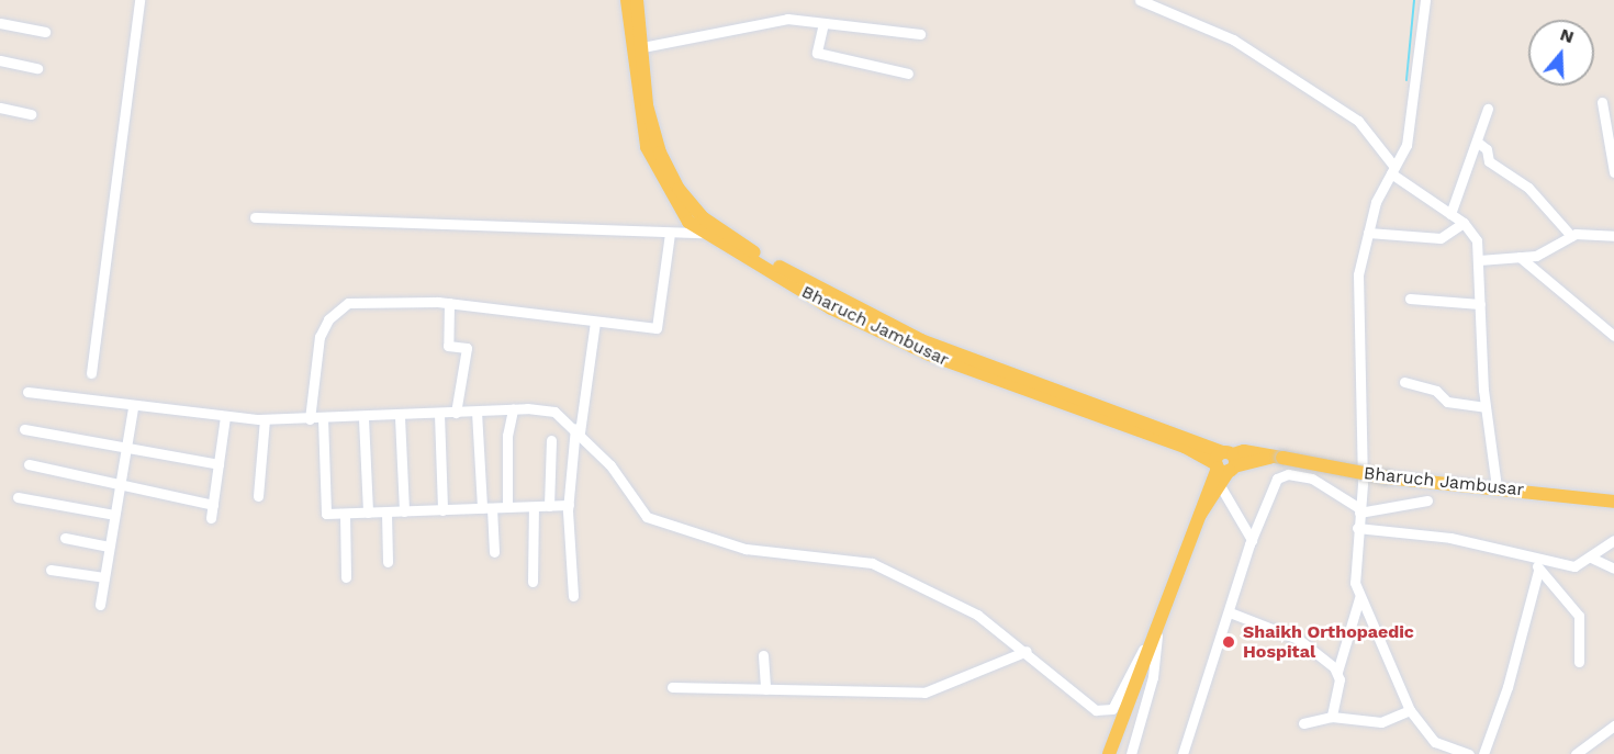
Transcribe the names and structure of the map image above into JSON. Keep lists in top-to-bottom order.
{
  "streets": {
    "main road": ["Bharuch Jambusar"]
  },
  "places": ["Shaikh Orthopaedic Hospital"],
  "north": "top"
}
